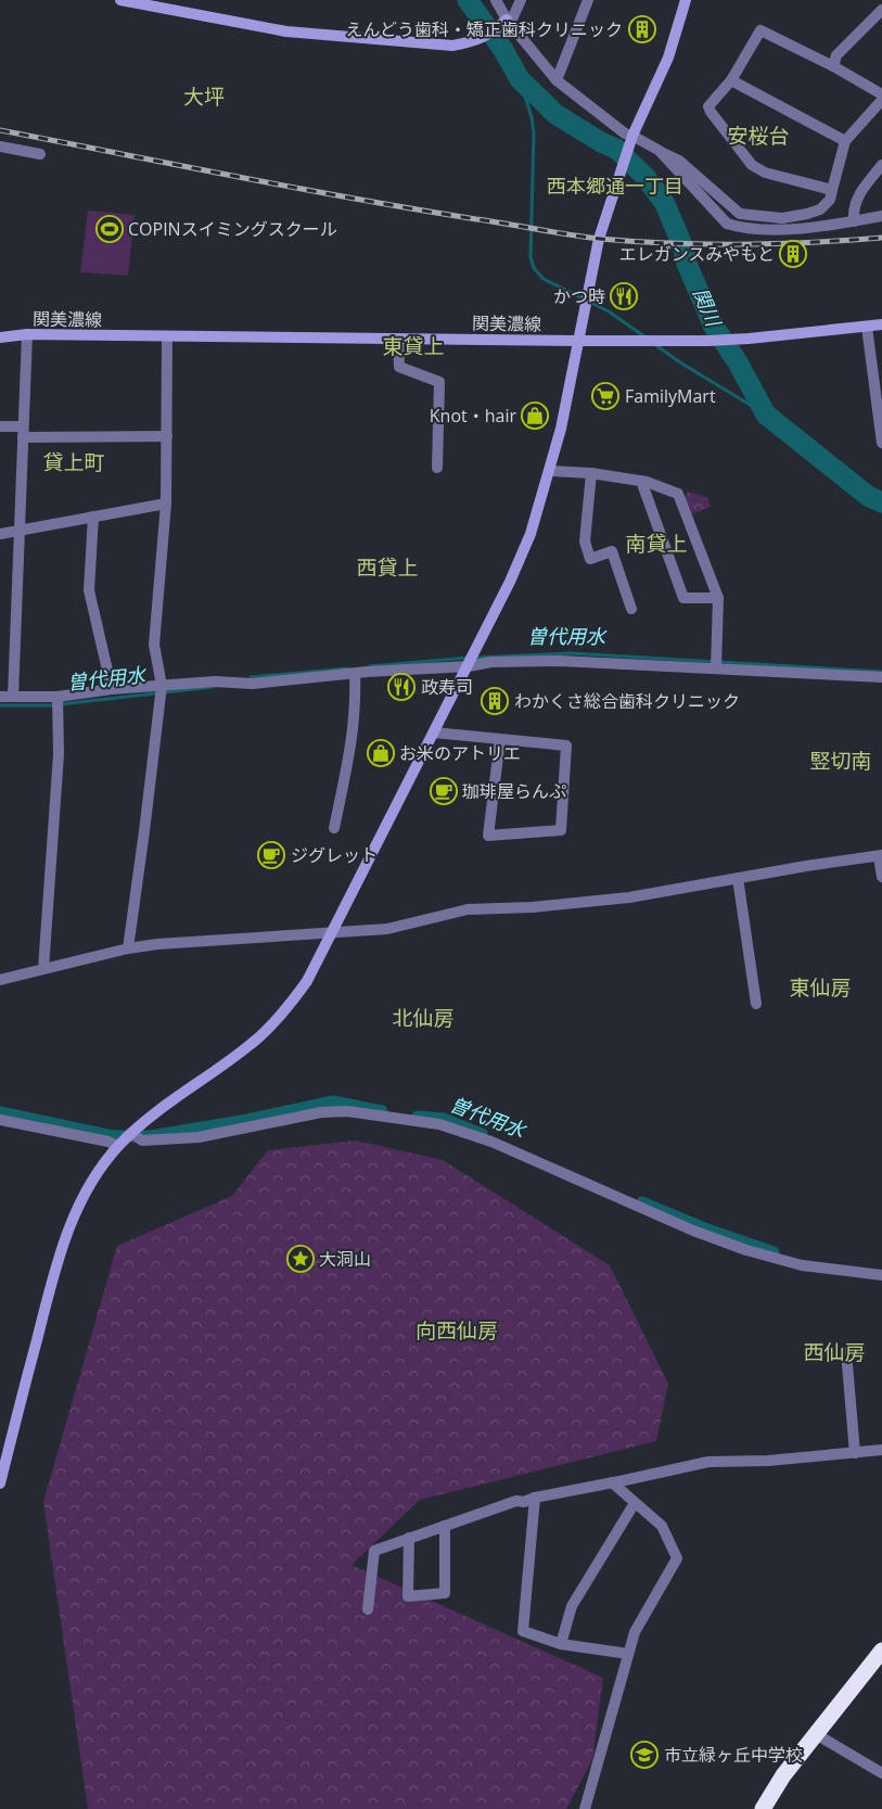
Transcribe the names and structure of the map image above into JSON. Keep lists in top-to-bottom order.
{
  "streets": {
    "street": ["関美濃線"]
  },
  "districts": [
    "大坪",
    "安桜台",
    "西本郷通一丁目",
    "東貸上",
    "貸上町",
    "南貸上",
    "西貸上",
    "竪切南",
    "東仙房",
    "北仙房",
    "向西仙房",
    "西仙房"
  ],
  "water": ["関川", "曽代用水"],
  "places": {
    "building": ["えんどう歯科・矯正歯科クリニック", "エレガンスみやもと", "わかくさ総合歯科クリニック"],
    "sports": ["COPINスイミングスクール"],
    "restaurant": ["かつ時", "政寿司"],
    "supermarket": ["FamilyMart"],
    "shop": ["Knot・hair", "お米のアトリエ"],
    "cafe": ["珈琲屋らんぷ", "ジグレット"],
    "place": ["大洞山"],
    "school or university": ["市立緑ヶ丘中学校"]
  }
}
